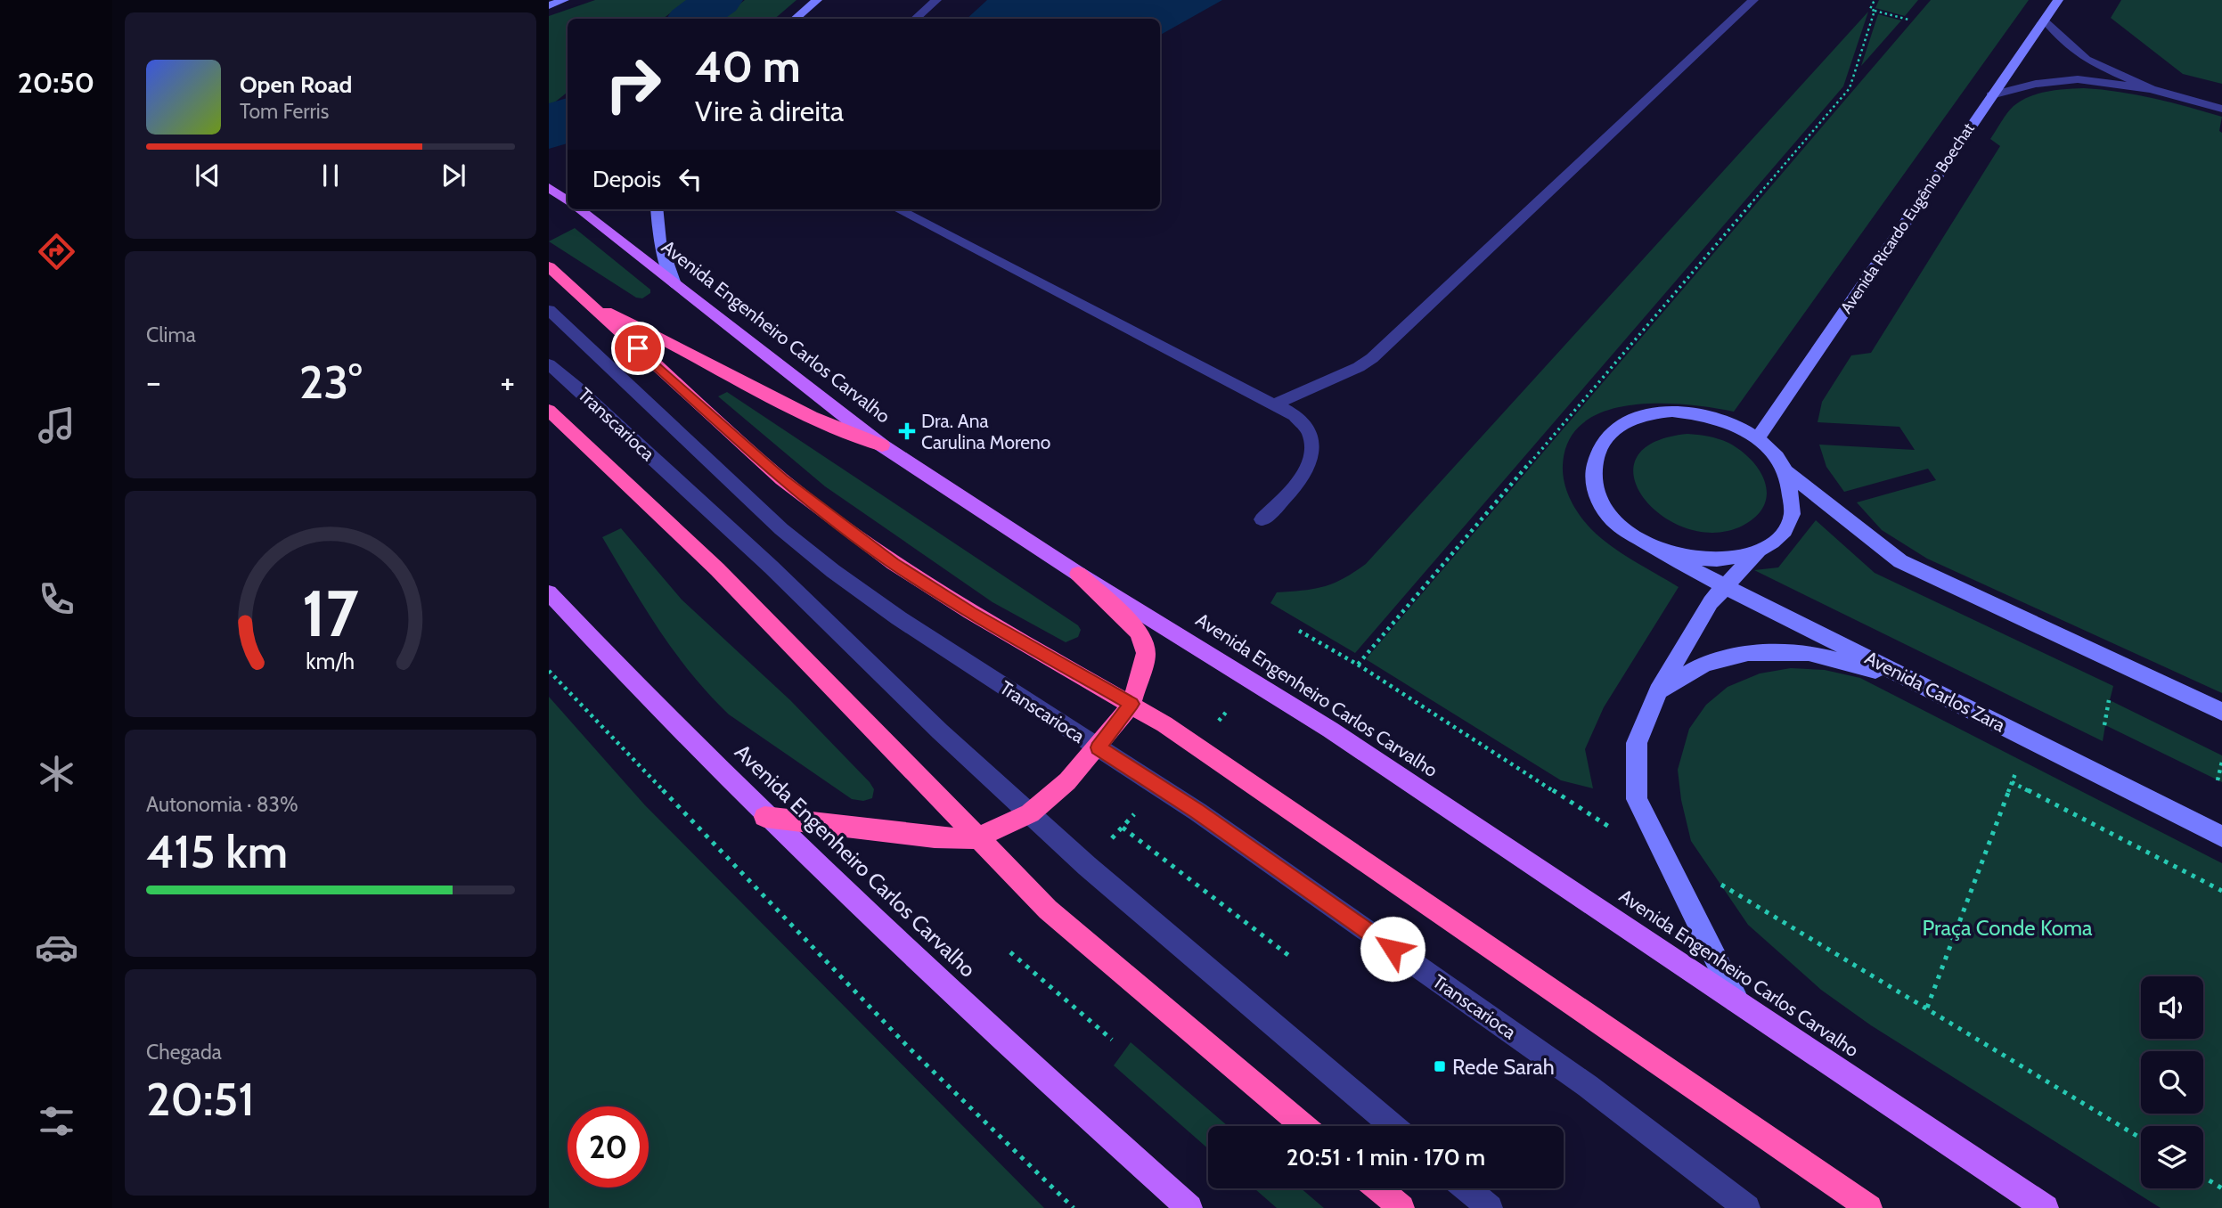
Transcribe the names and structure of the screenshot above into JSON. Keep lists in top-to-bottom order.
{
  "streets": {
    "main road": ["Avenida Engenheiro Carlos Carvalho"],
    "street": ["Avenida Ricardo Eugênio Boechat", "Transcarioca", "Avenida Carlos Zara"]
  },
  "crossings": [
    ["Avenida Ricardo Eugênio Boechat", "Avenida Carlos Zara"]
  ],
  "parks": ["Praça Conde Koma"],
  "places": {
    "health": ["Dra. Ana Carulina Moreno"],
    "transit": ["Rede Sarah"]
  },
  "page": {
    "tabs": "20:50",
    "turn": ["40 m", "Vire à direita"],
    "song": ["Open Road", "Tom Ferris"],
    "then": "Depois",
    "tile": [
      "Clima",
      ["Autonomia · 83%", "415 km"],
      ["Chegada", "20:51"]
    ],
    "heat": ["−", "23°", "+"],
    "limit": "20",
    "trip": "20:51 · 1 min · 170 m",
    "gauge": ["17", "km/h"]
  }
}
